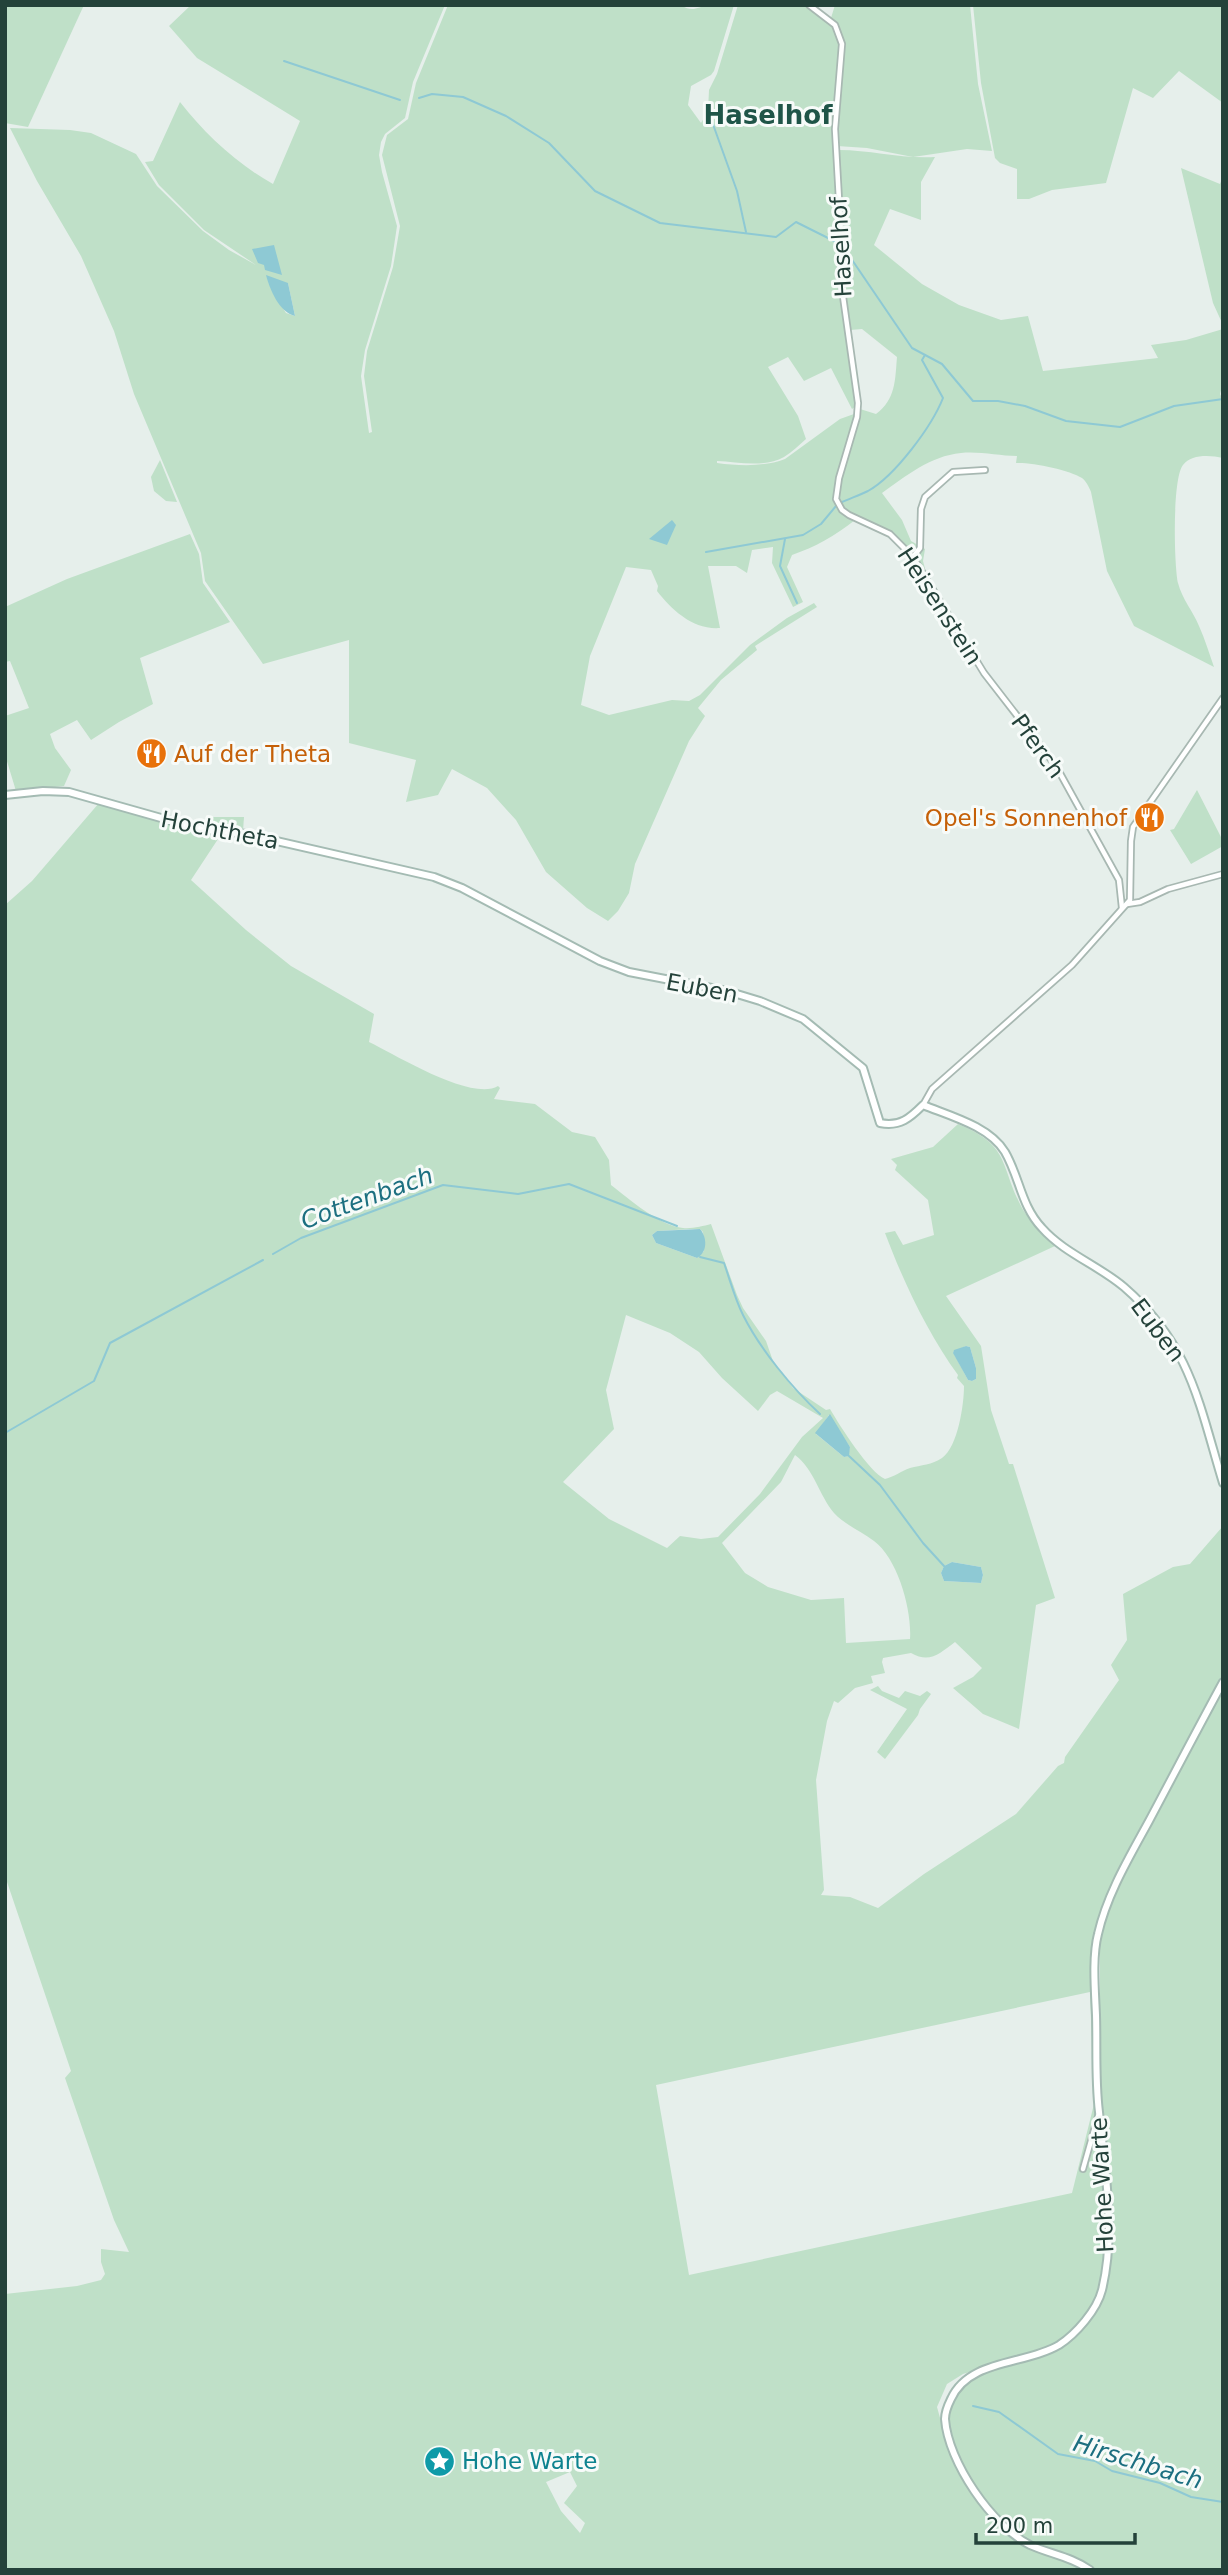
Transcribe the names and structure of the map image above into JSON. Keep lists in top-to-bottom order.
{
  "streets": {
    "street": [
      "Haselhof",
      "Heisenstein",
      "Pferch",
      "Hochtheta",
      "Euben",
      "Hohe Warte"
    ]
  },
  "crossings": [
    ["Haselhof", "Heisenstein"],
    ["Heisenstein", "Pferch"],
    ["Pferch", "Euben"],
    ["Hochtheta", "Euben"]
  ],
  "districts": ["Haselhof"],
  "water": ["Cottenbach", "Hirschbach"],
  "places": {
    "restaurant": ["Auf der Theta", "Opel's Sonnenhof"],
    "place": ["Hohe Warte"]
  },
  "scale_bar": "200 m"
}
